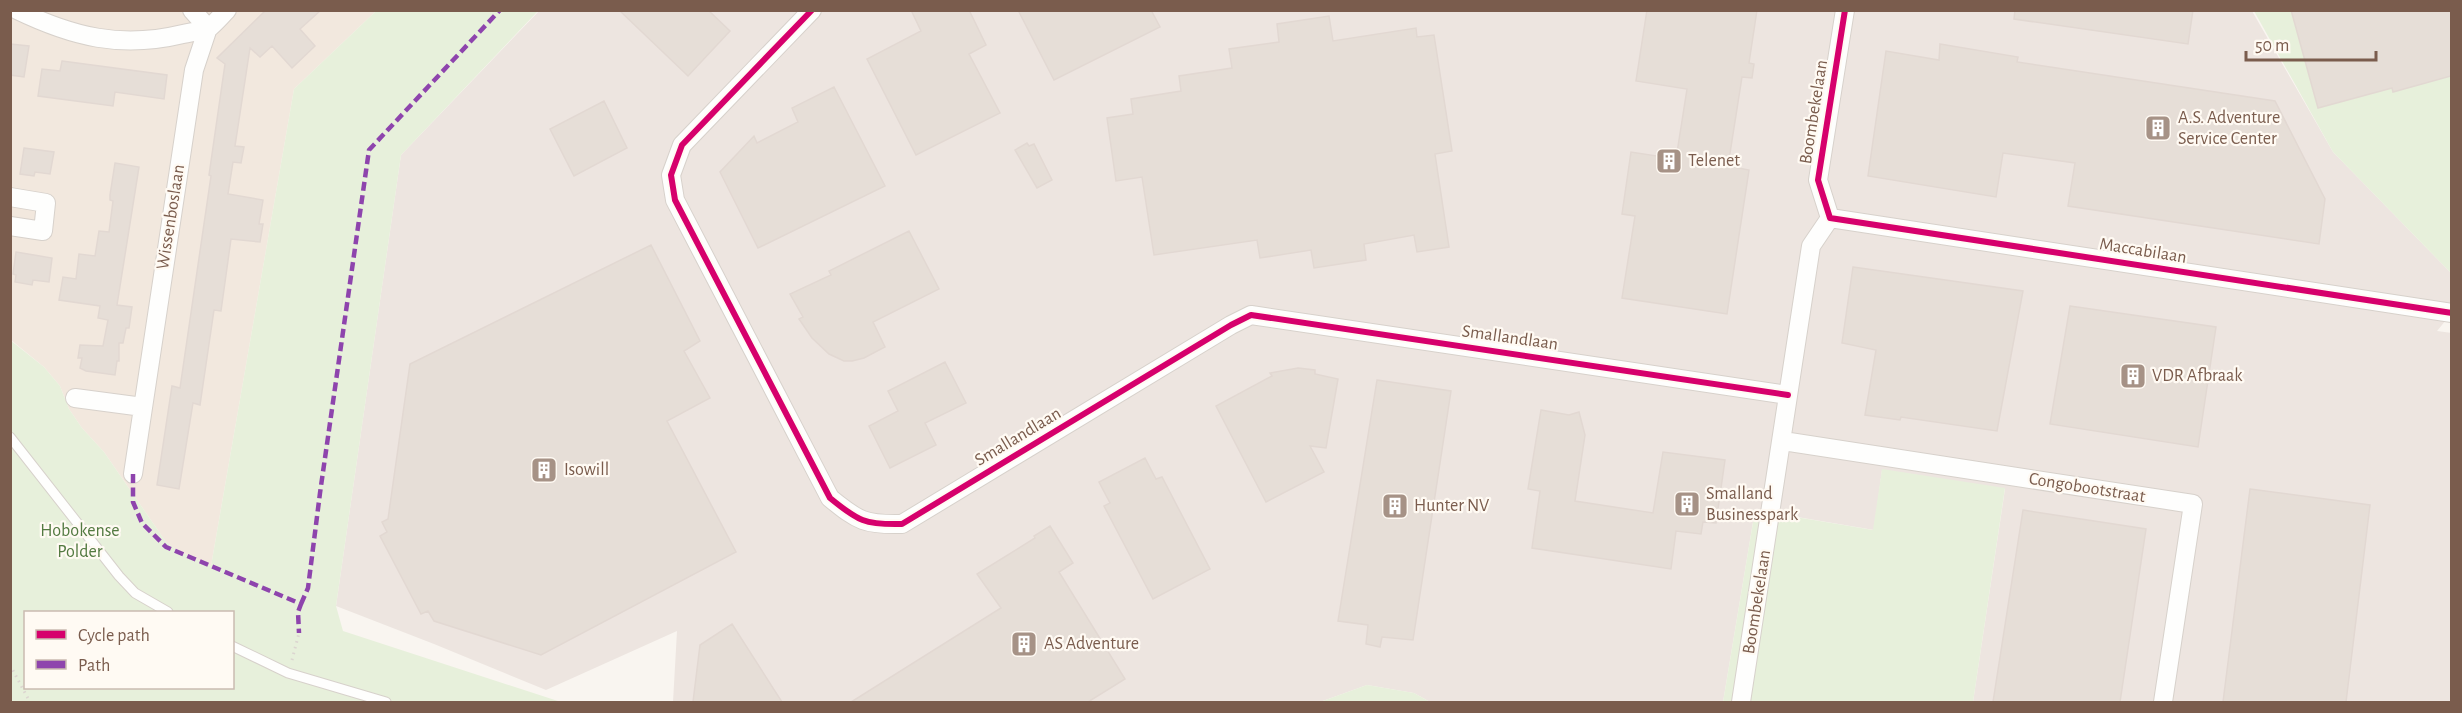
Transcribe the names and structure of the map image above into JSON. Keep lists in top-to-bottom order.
{
  "streets": {
    "street": [
      "Boombekelaan",
      "Wissenboslaan",
      "Maccabilaan",
      "Smallandlaan",
      "Congobootstraat"
    ]
  },
  "crossings": [
    ["Boombekelaan", "Maccabilaan"],
    ["Boombekelaan", "Smallandlaan"],
    ["Boombekelaan", "Congobootstraat"]
  ],
  "parks": ["Hobokense Polder"],
  "places": {
    "building": [
      "A.S. Adventure Service Center",
      "Telenet",
      "VDR Afbraak",
      "Isowill",
      "Smalland Businesspark",
      "Hunter NV",
      "AS Adventure"
    ]
  },
  "legend": ["Cycle path", "Path"],
  "scale_bar": "50 m"
}
